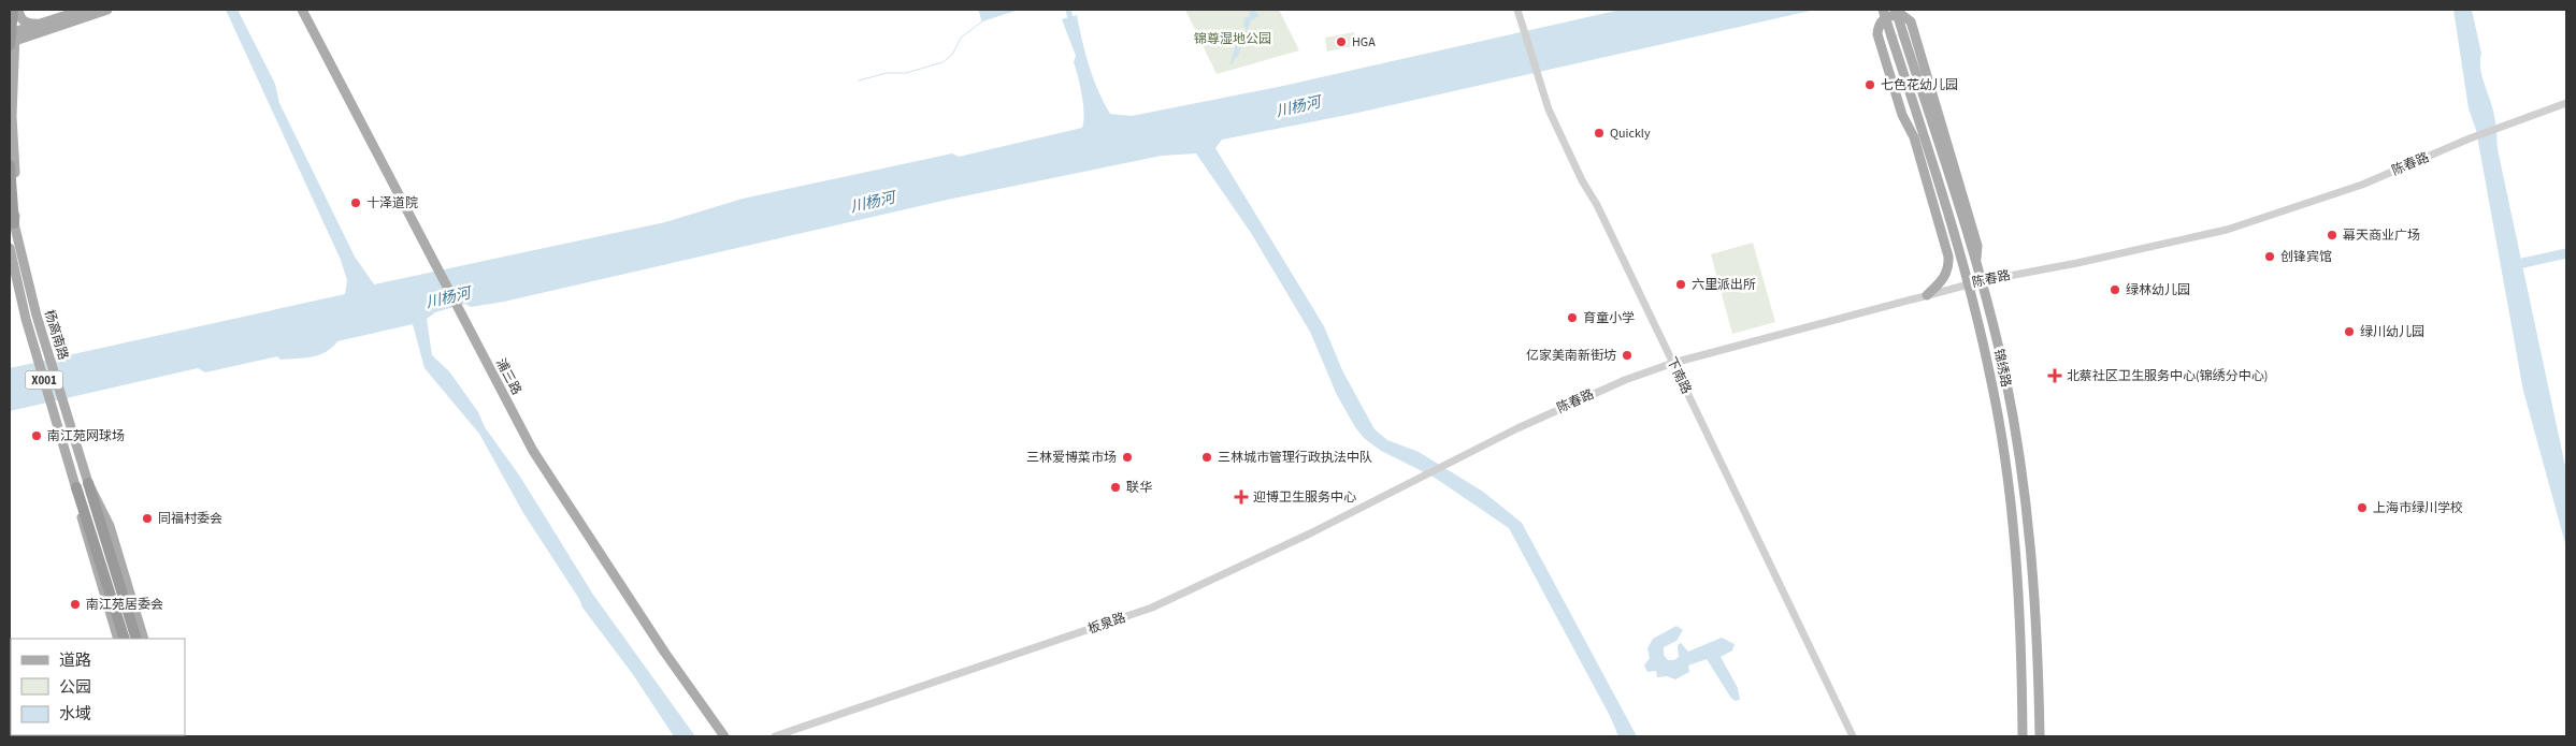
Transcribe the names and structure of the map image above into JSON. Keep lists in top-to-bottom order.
{
  "streets": {
    "highway": ["杨高南路", "X001"],
    "main road": ["锦绣路", "浦三路"],
    "street": ["陈春路", "下南路", "板泉路"]
  },
  "crossings": [
    ["陈春路", "锦绣路"],
    ["陈春路", "下南路"],
    ["陈春路", "板泉路"]
  ],
  "water": ["川杨河"],
  "parks": ["锦尊湿地公园"],
  "places": {
    "other": [
      "HGA",
      "七色花幼儿园",
      "Quickly",
      "十泽道院",
      "幕天商业广场",
      "创锋宾馆",
      "六里派出所",
      "绿林幼儿园",
      "育童小学",
      "绿川幼儿园",
      "亿家美南新街坊",
      "南江苑网球场",
      "三林爱博菜市场",
      "三林城市管理行政执法中队",
      "联华",
      "上海市绿川学校",
      "同福村委会",
      "南江苑居委会"
    ],
    "health": ["北蔡社区卫生服务中心(锦绣分中心)", "迎博卫生服务中心"]
  },
  "legend": ["道路", "公园", "水域"]
}
